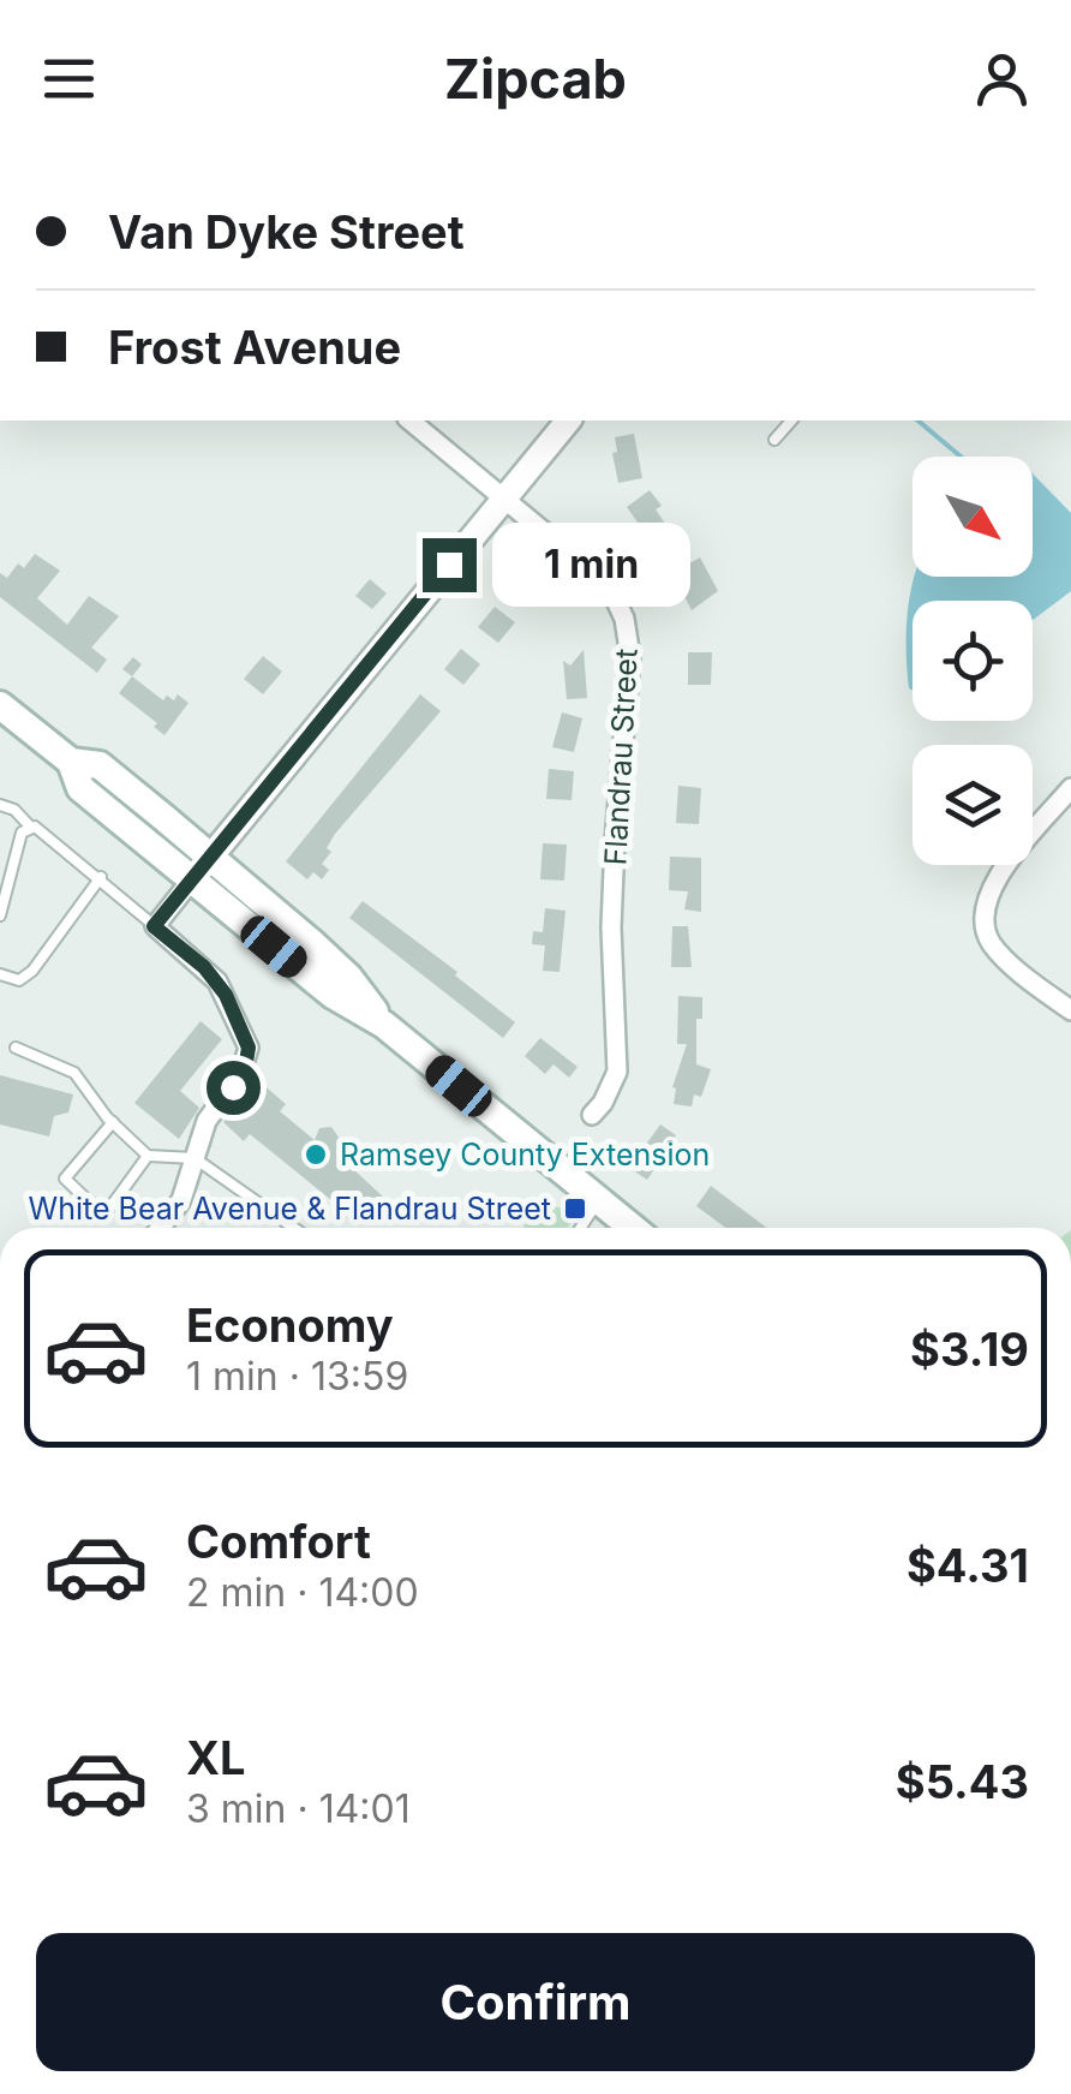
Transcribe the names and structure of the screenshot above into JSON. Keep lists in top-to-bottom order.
{
  "streets": {
    "street": ["Flandrau Street"]
  },
  "places": {
    "other": ["Ramsey County Extension"],
    "transit": ["White Bear Avenue & Flandrau Street"]
  },
  "north": "bottom right",
  "page": {
    "header": "Zipcab",
    "banner": ["Van Dyke Street", "Frost Avenue"],
    "bubble": "1 min",
    "list": [
      {
        "name": "Economy",
        "note": "1 min · 13:59",
        "value": "$3.19"
      },
      {
        "name": "Comfort",
        "note": "2 min · 14:00",
        "value": "$4.31"
      },
      {
        "name": "XL",
        "note": "3 min · 14:01",
        "value": "$5.43"
      }
    ],
    "buttons": "Confirm"
  }
}
